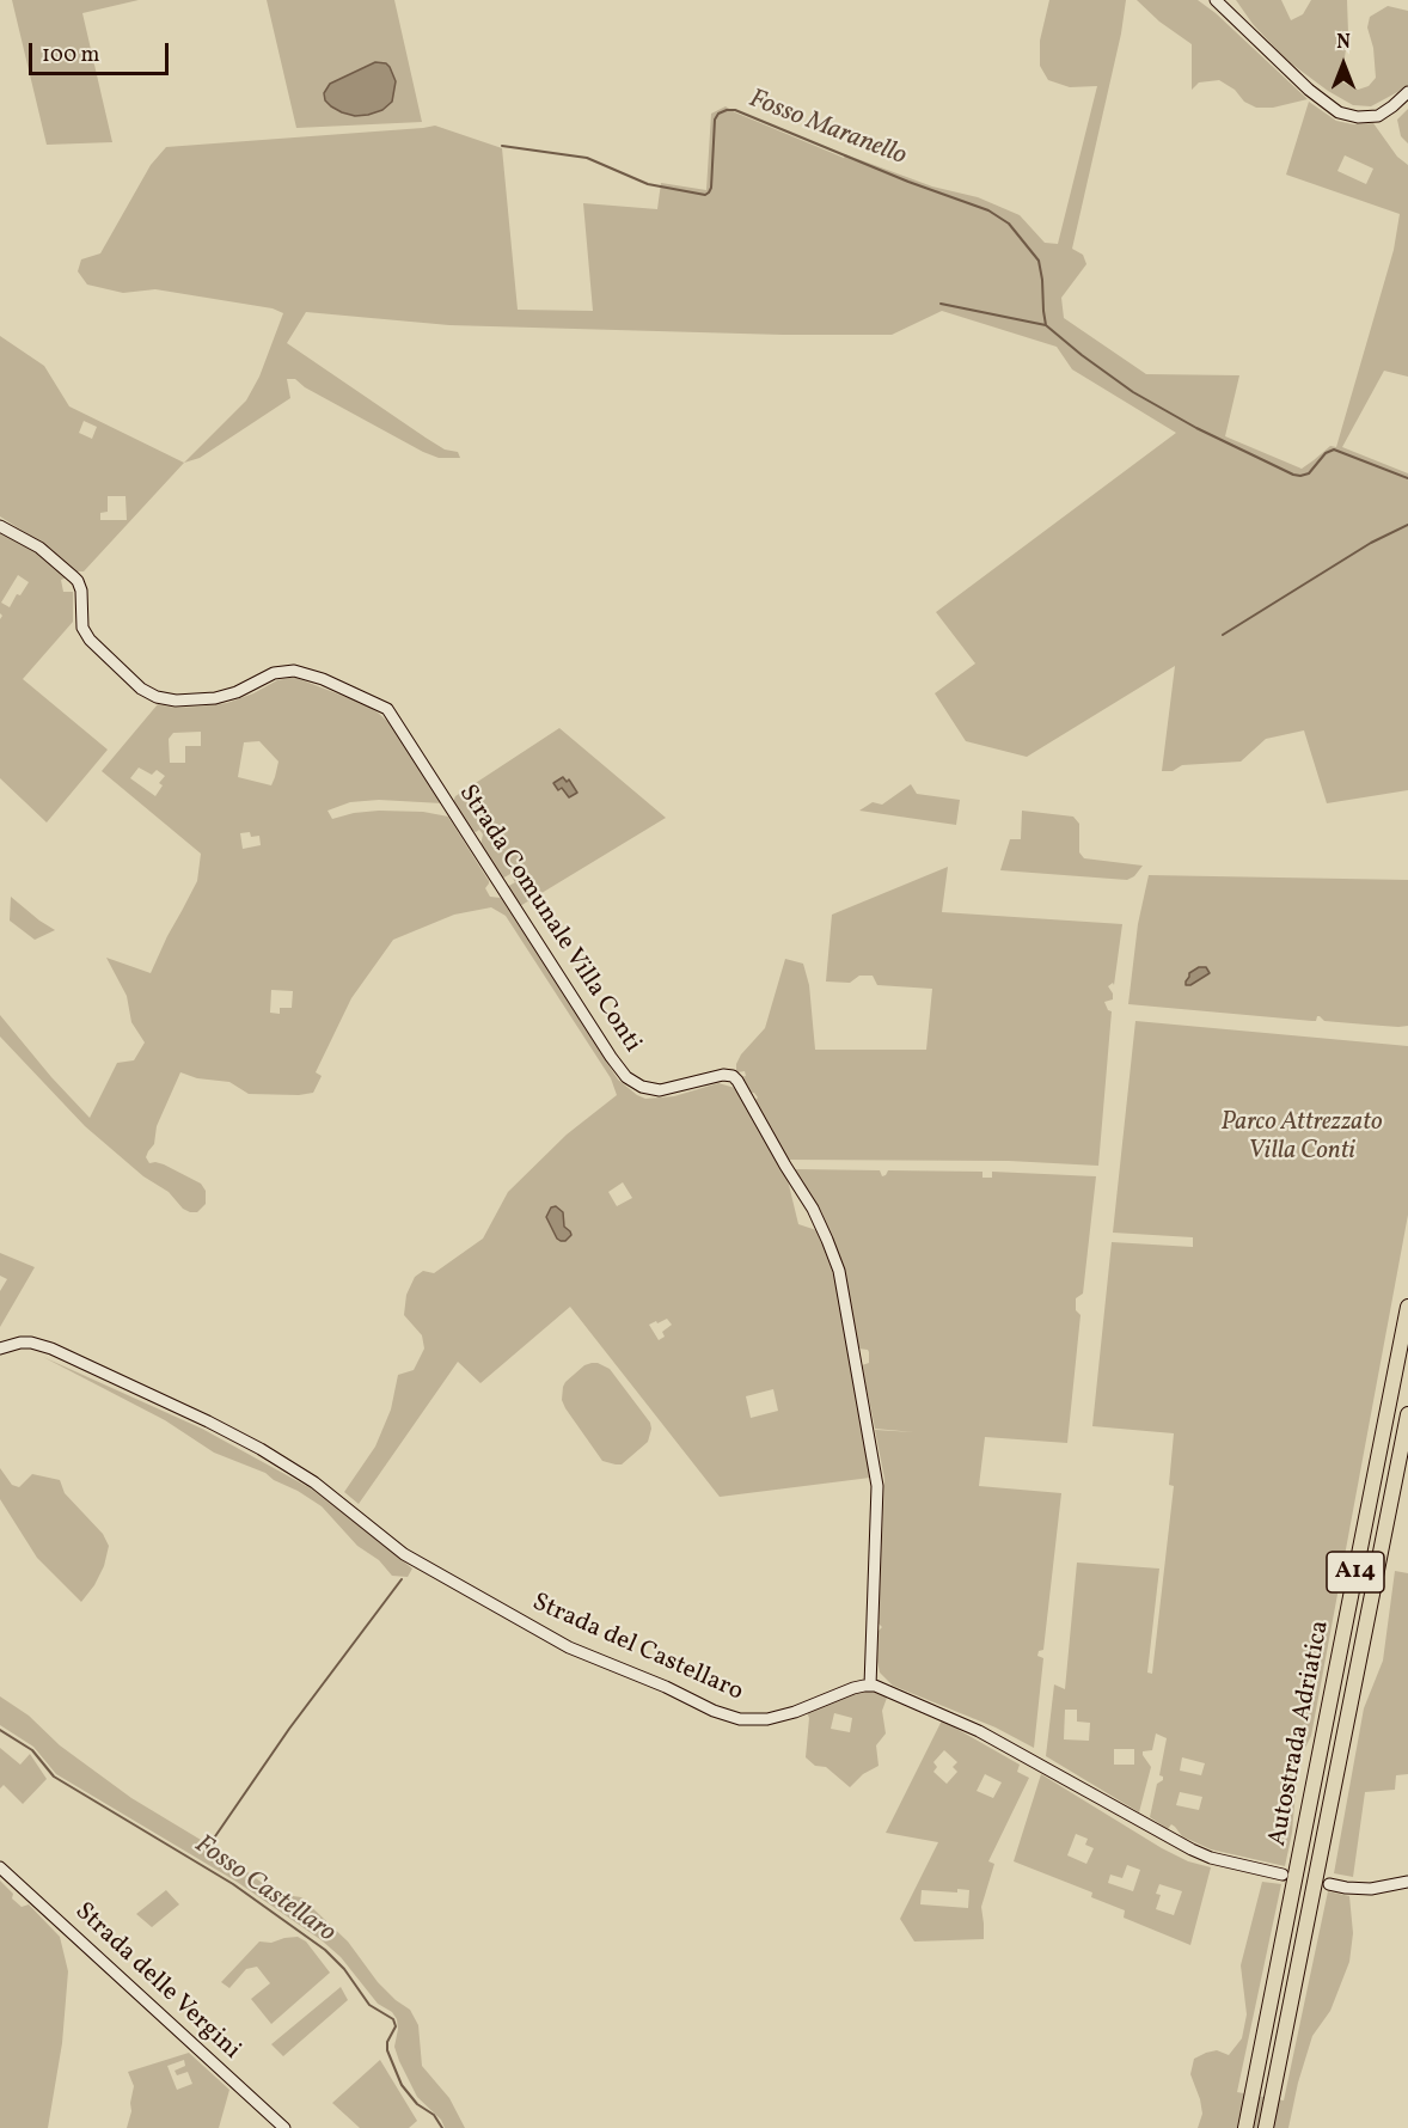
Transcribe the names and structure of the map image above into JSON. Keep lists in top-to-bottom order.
{
  "streets": {
    "highway": ["A14", "Autostrada Adriatica"],
    "street": ["Strada Comunale Villa Conti", "Strada del Castellaro", "Strada delle Vergini"]
  },
  "crossings": [
    ["Strada Comunale Villa Conti", "Strada del Castellaro"]
  ],
  "water": ["Fosso Maranello", "Fosso Castellaro"],
  "parks": ["Parco Attrezzato Villa Conti"],
  "scale_bar": "100 m",
  "north": "top"
}
